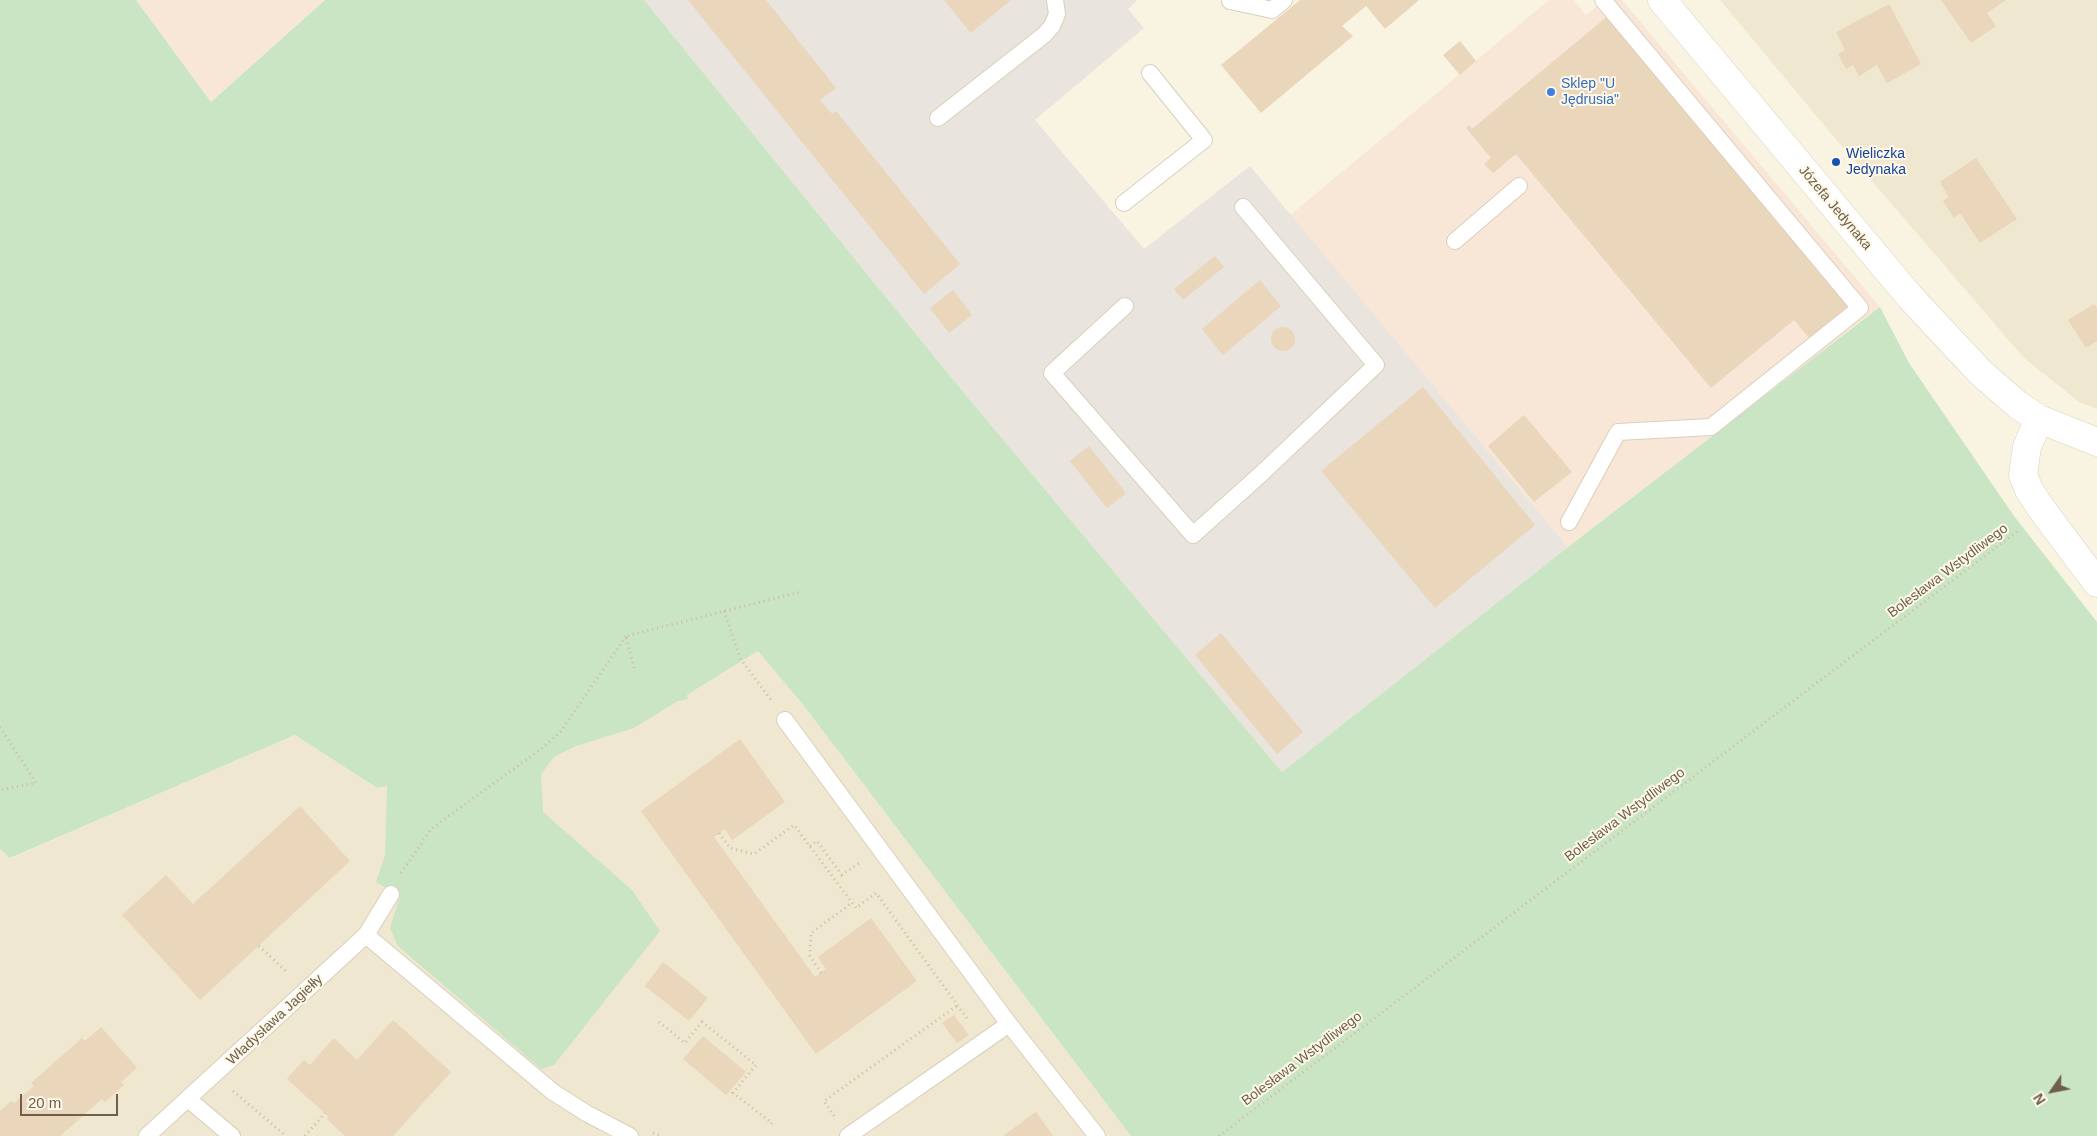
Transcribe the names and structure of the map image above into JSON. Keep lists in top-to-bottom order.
{
  "streets": {
    "street": ["Józefa Jedynaka"],
    "lane": ["Władysława Jagiełły"],
    "path": ["Bolesława Wstydliwego"]
  },
  "places": ["Sklep \"U Jędrusia\"", "Wieliczka Jedynaka"],
  "scale_bar": "20 m",
  "north": "bottom left"
}
